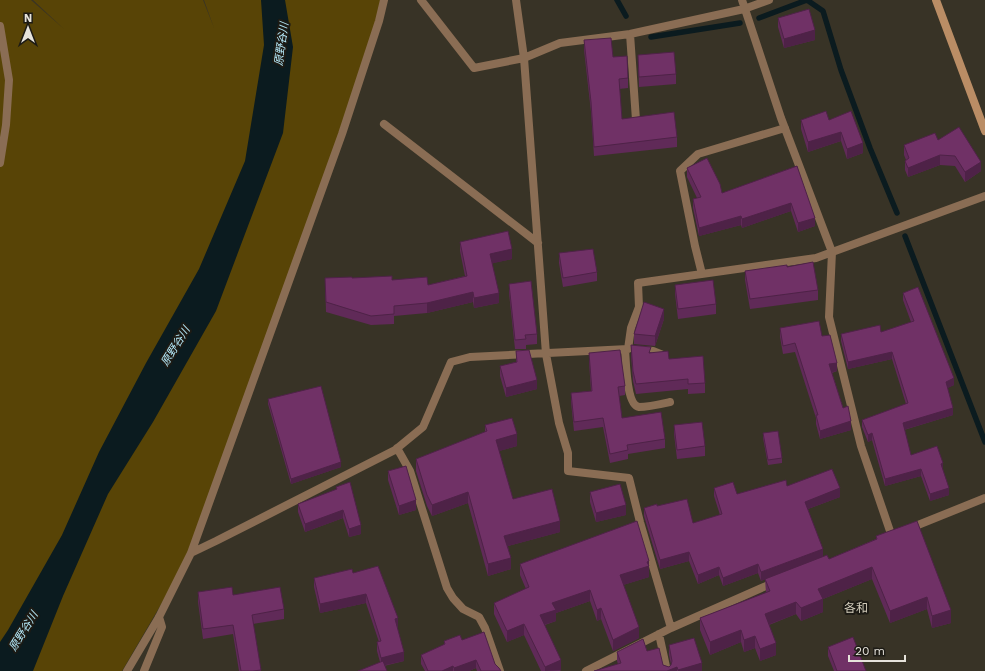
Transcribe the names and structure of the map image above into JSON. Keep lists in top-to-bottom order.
{
  "districts": ["各和"],
  "water": ["原野谷川"],
  "scale_bar": "20 m",
  "north": "top"
}
